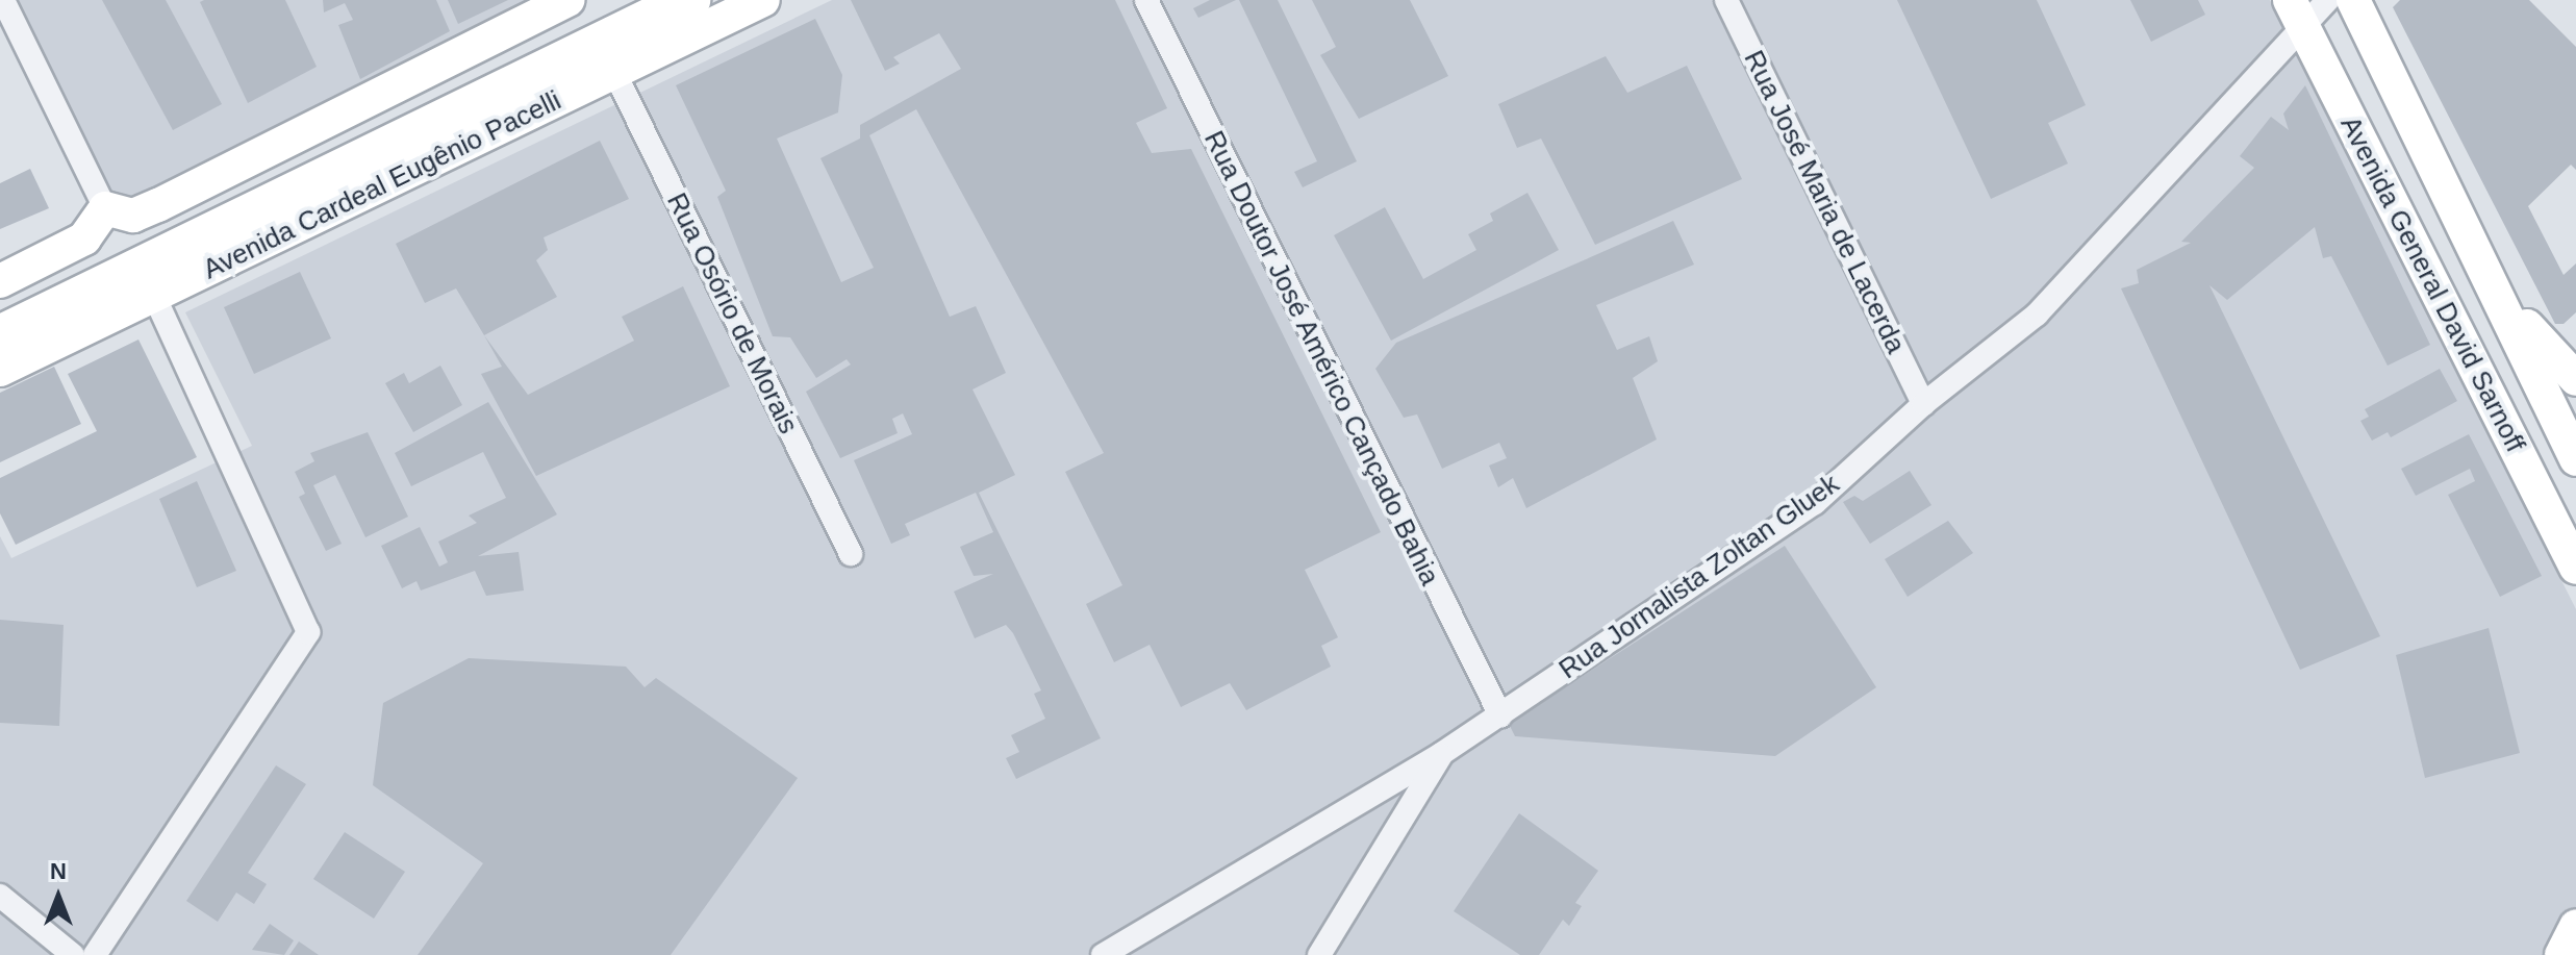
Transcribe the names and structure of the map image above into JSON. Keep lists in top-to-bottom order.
{
  "streets": {
    "highway": ["Avenida Cardeal Eugênio Pacelli"],
    "main road": ["Avenida General David Sarnoff"],
    "street": [
      "Rua José Maria de Lacerda",
      "Rua Osório de Morais",
      "Rua Doutor José Américo Cançado Bahia",
      "Rua Jornalista Zoltan Gluek"
    ]
  },
  "crossings": [
    ["Avenida Cardeal Eugênio Pacelli", "Rua Osório de Morais"],
    ["Rua José Maria de Lacerda", "Rua Jornalista Zoltan Gluek"],
    ["Avenida General David Sarnoff", "Rua Jornalista Zoltan Gluek"],
    ["Rua Doutor José Américo Cançado Bahia", "Rua Jornalista Zoltan Gluek"]
  ],
  "north": "top"
}
